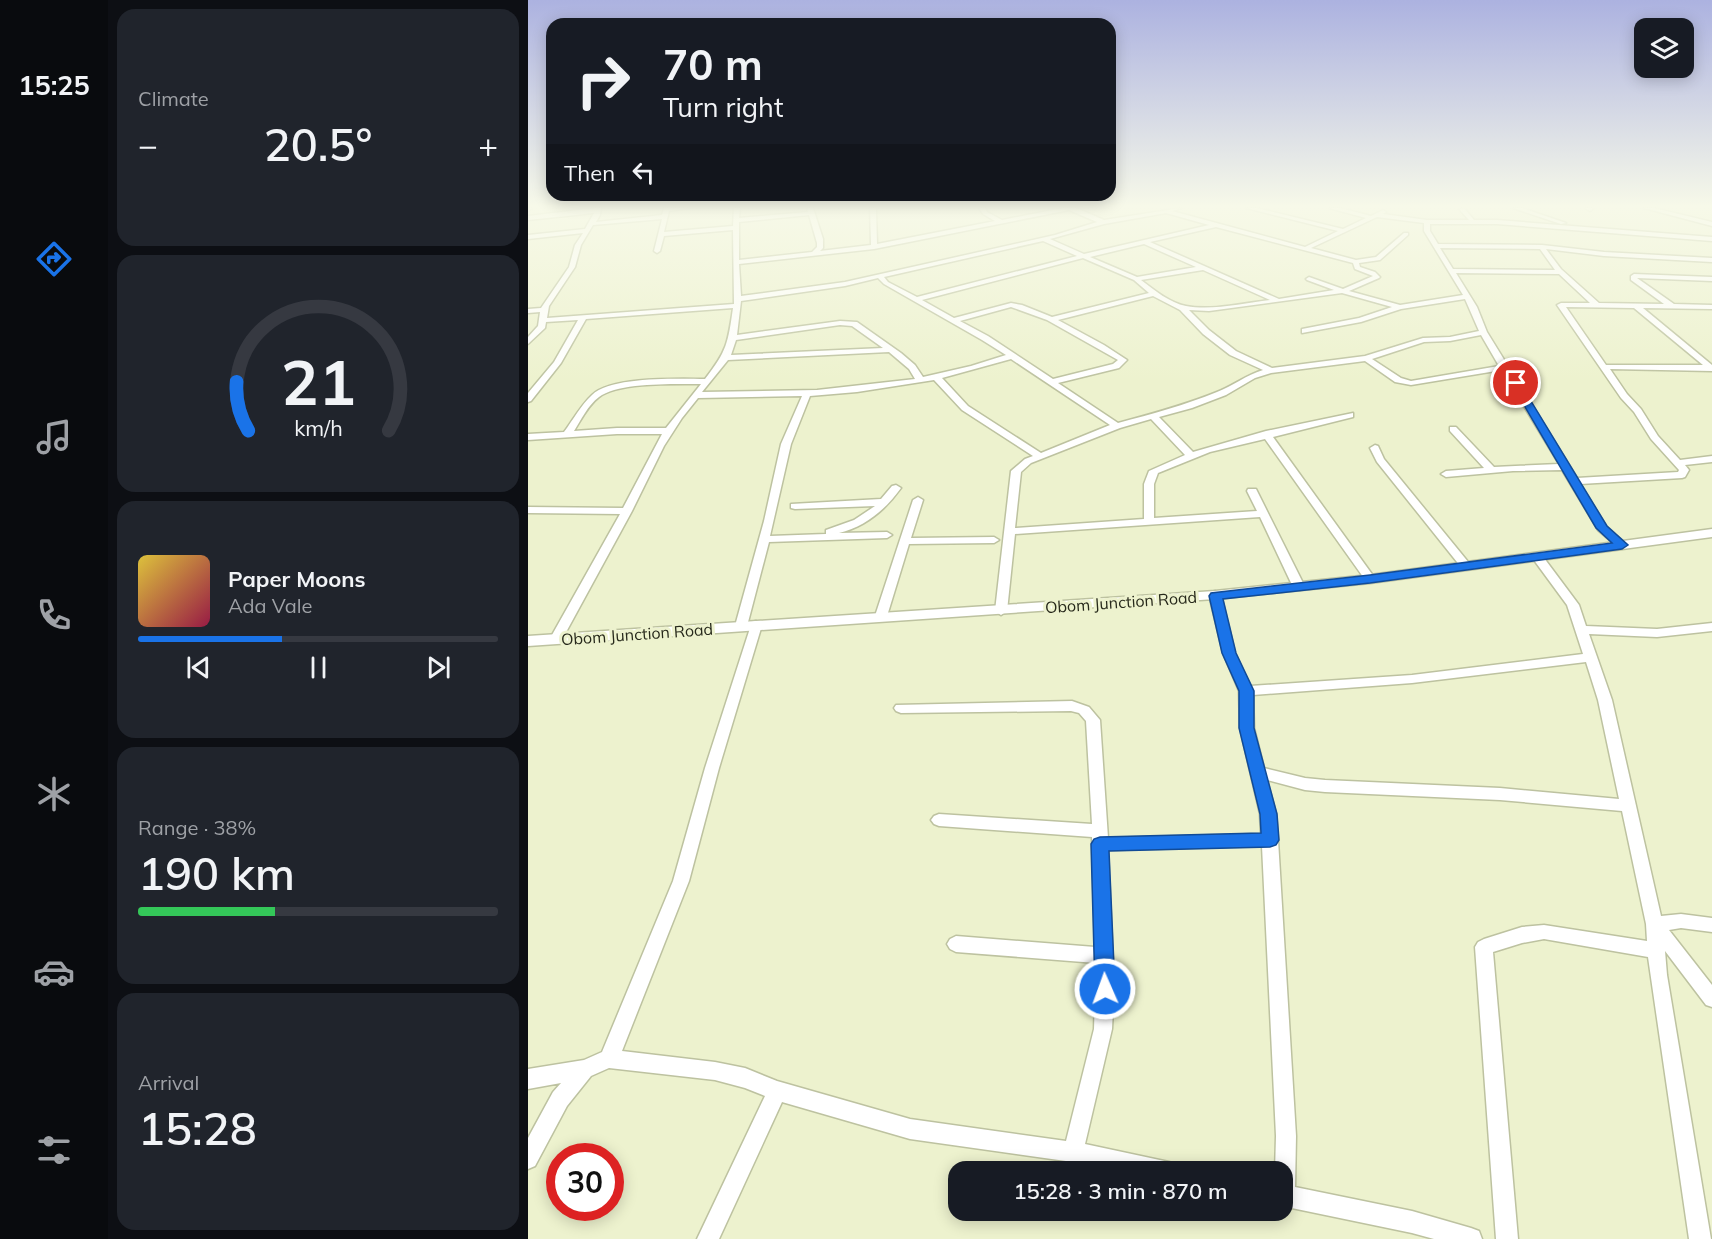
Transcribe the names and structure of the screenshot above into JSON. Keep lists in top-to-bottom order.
{
  "streets": {
    "main road": ["Obom Junction Road"]
  },
  "page": {
    "tabs": "15:25",
    "tile": [
      "Climate",
      ["Range · 38%", "190 km"],
      ["Arrival", "15:28"]
    ],
    "turn": ["70 m", "Turn right"],
    "heat": ["−", "20.5°", "+"],
    "then": "Then",
    "song": ["Paper Moons", "Ada Vale"],
    "limit": "30",
    "trip": "15:28 · 3 min · 870 m",
    "gauge": ["21", "km/h"]
  }
}
